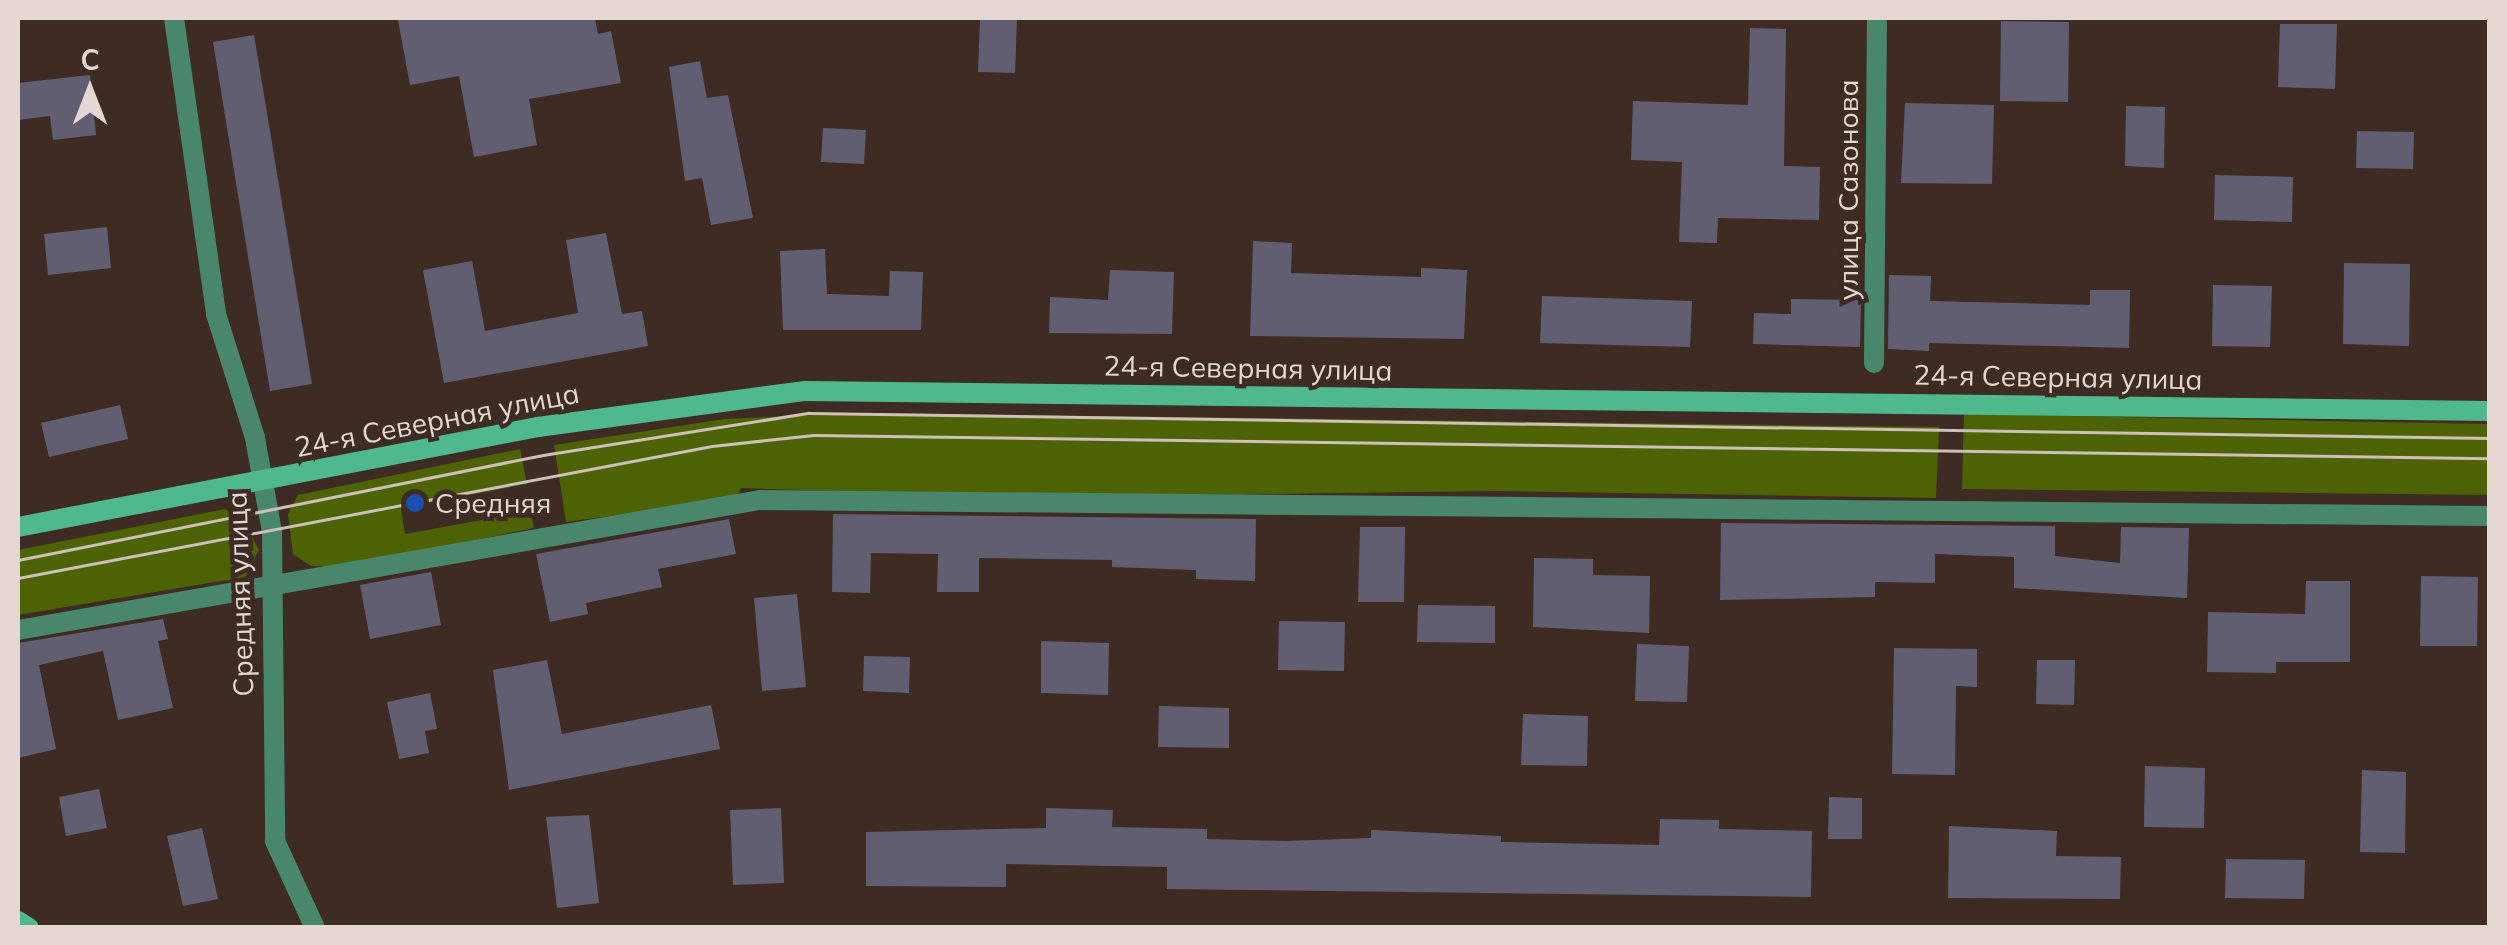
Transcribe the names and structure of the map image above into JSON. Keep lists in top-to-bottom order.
{
  "streets": {
    "main road": ["24-я Северная улица"],
    "street": ["улица Сазонова", "Средняя улица"]
  },
  "crossings": [
    ["24-я Северная улица", "Средняя улица"]
  ],
  "places": ["Средняя"],
  "north": "top"
}
